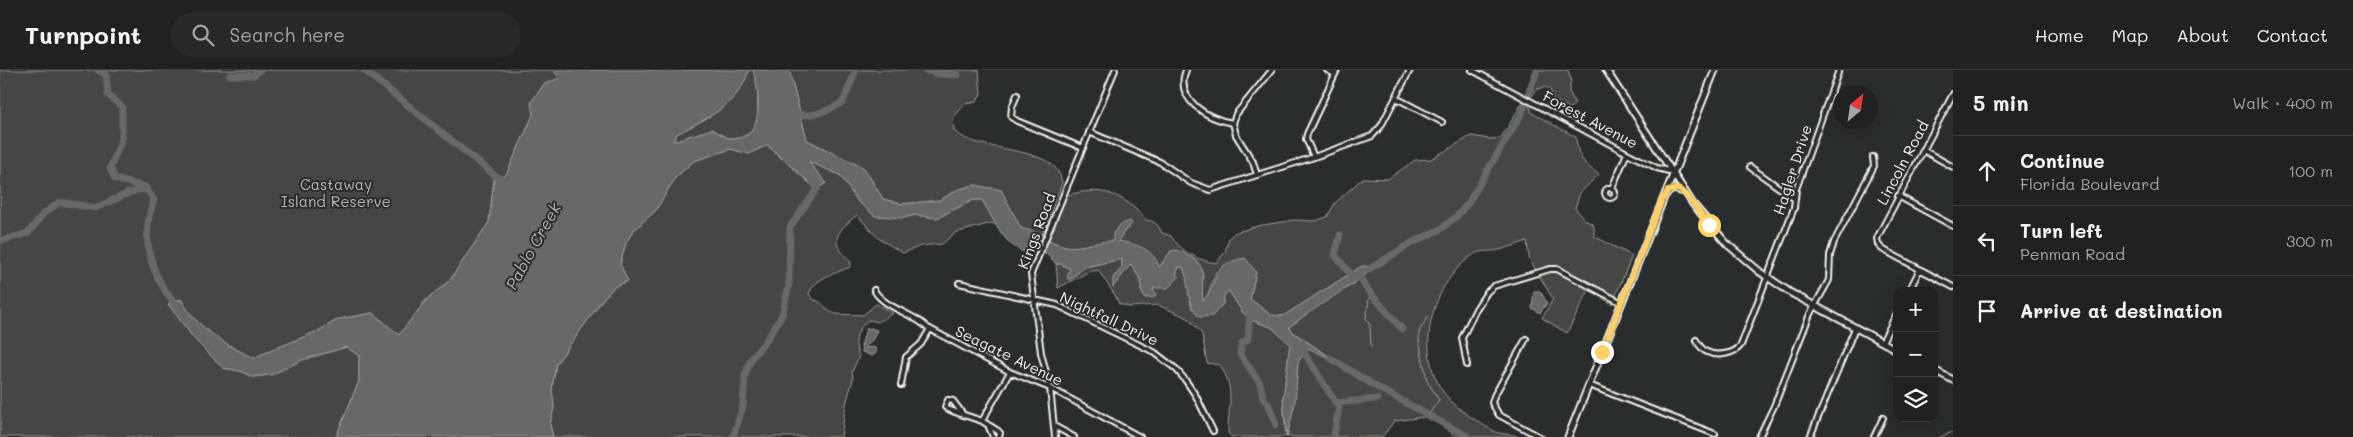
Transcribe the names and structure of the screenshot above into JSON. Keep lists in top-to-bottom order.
{
  "streets": {
    "street": [
      "Forest Avenue",
      "Lincoln Road",
      "Hagler Drive",
      "Kings Road",
      "Nightfall Drive",
      "Seagate Avenue"
    ]
  },
  "crossings": [
    ["Kings Road", "Nightfall Drive"],
    ["Kings Road", "Seagate Avenue"]
  ],
  "water": ["Pablo Creek"],
  "parks": ["Castaway Island Reserve"],
  "north": "top right",
  "page": {
    "header": "Turnpoint",
    "search": "Search here",
    "nav": [
      "Home",
      "Map",
      "About",
      "Contact"
    ],
    "heading": ["5 min", "Walk · 400 m"],
    "list": [
      ["Continue", "Florida Boulevard", "100 m"],
      ["Turn left", "Penman Road", "300 m"],
      "Arrive at destination"
    ],
    "map_buttons": ["+", "−"]
  }
}
